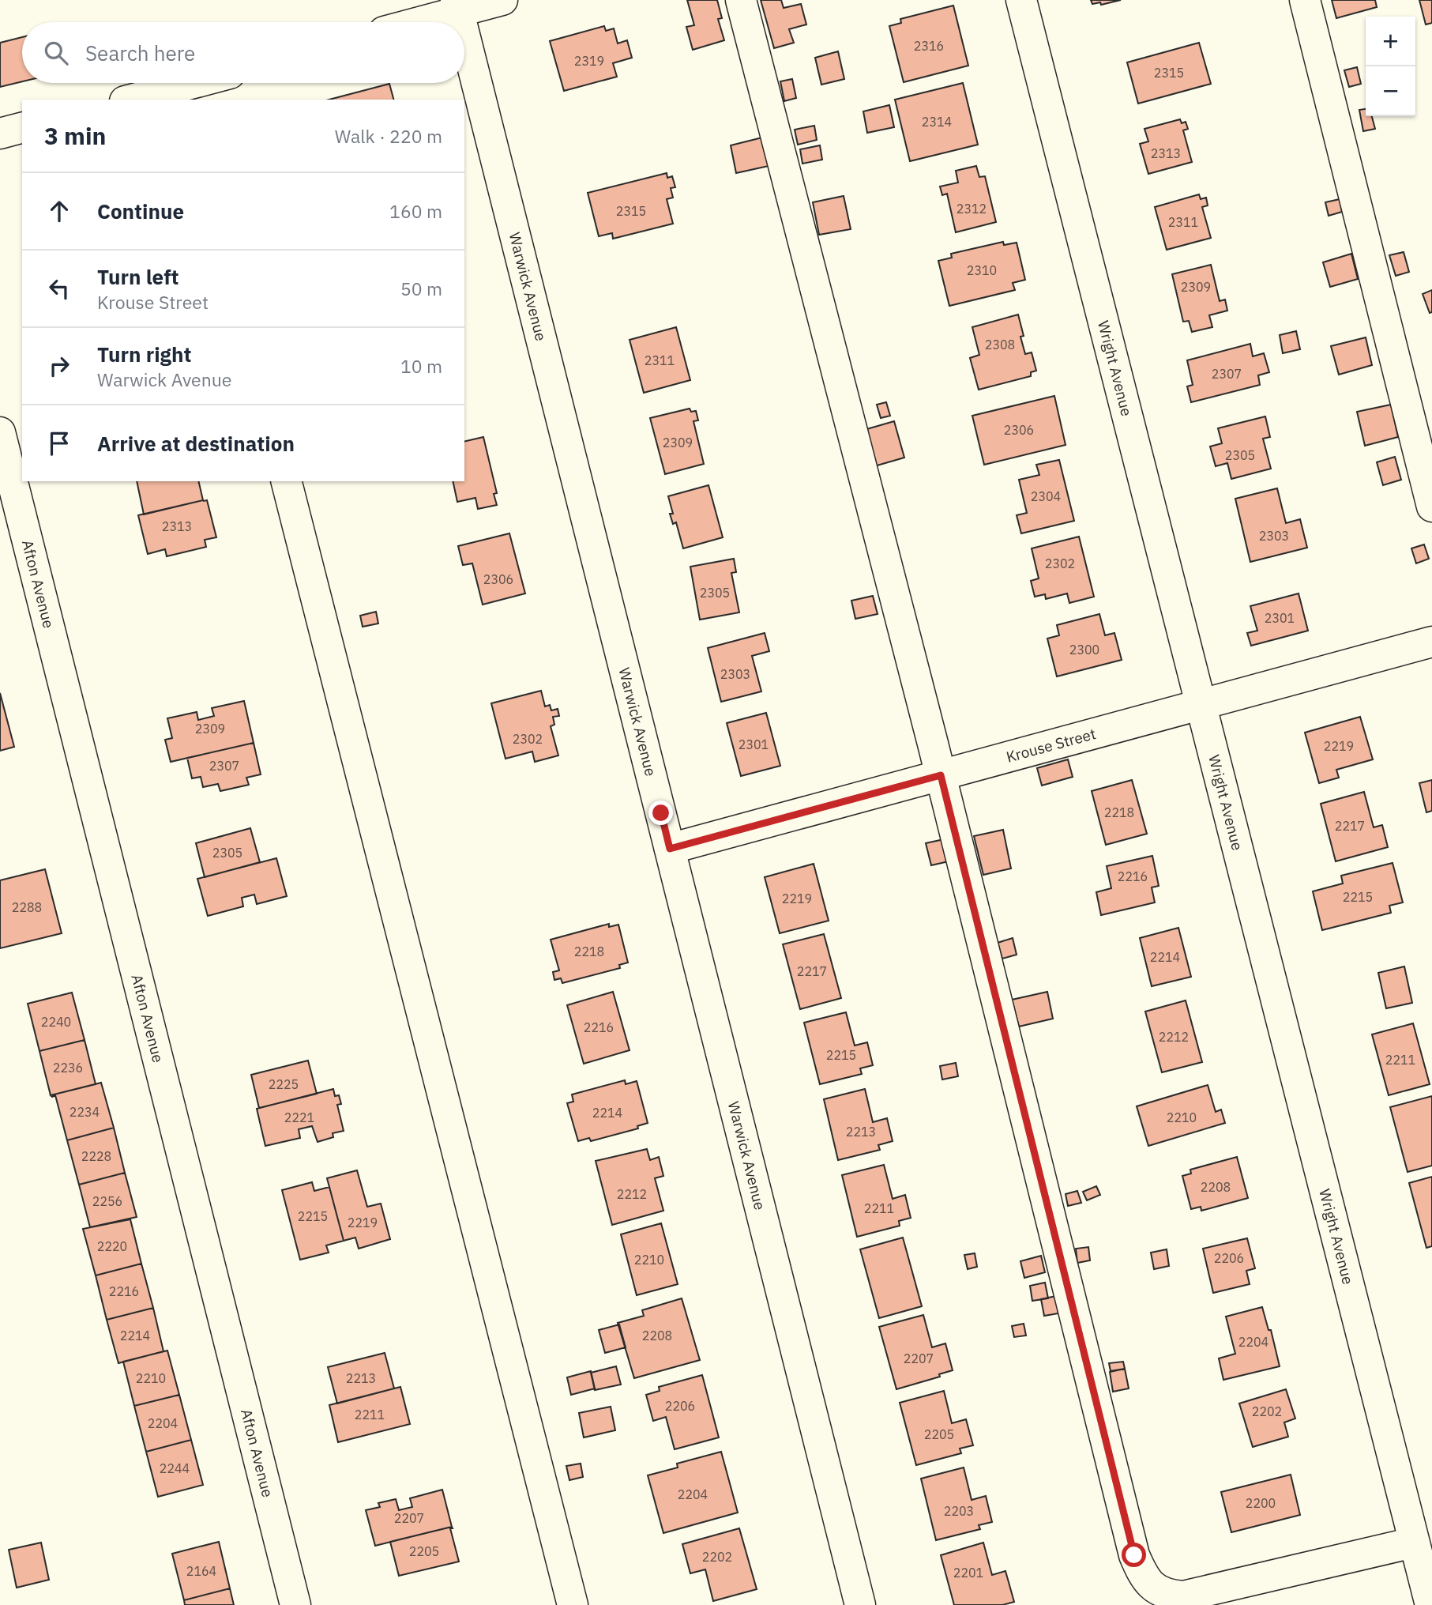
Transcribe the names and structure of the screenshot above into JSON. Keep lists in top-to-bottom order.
{
  "streets": {
    "street": [
      "Warwick Avenue",
      "Wright Avenue",
      "Afton Avenue",
      "Krouse Street"
    ]
  },
  "crossings": [
    ["Warwick Avenue", "Krouse Street"],
    ["Wright Avenue", "Krouse Street"]
  ],
  "house_numbers": [
    "2316",
    "2319",
    "2315",
    "2314",
    "2313",
    "2312",
    "2315",
    "2311",
    "2310",
    "2309",
    "2308",
    "2311",
    "2307",
    "2306",
    "2309",
    "2305",
    "2304",
    "2313",
    "2303",
    "2302",
    "2306",
    "2305",
    "2301",
    "2300",
    "2303",
    "2309",
    "2302",
    "2301",
    "2219",
    "2307",
    "2218",
    "2217",
    "2305",
    "2216",
    "2215",
    "2219",
    "2288",
    "2218",
    "2214",
    "2217",
    "2240",
    "2216",
    "2212",
    "2215",
    "2211",
    "2236",
    "2225",
    "2234",
    "2214",
    "2221",
    "2210",
    "2213",
    "2228",
    "2208",
    "2212",
    "2256",
    "2211",
    "2215",
    "2219",
    "2220",
    "2206",
    "2210",
    "2216",
    "2214",
    "2208",
    "2204",
    "2207",
    "2210",
    "2213",
    "2206",
    "2202",
    "2211",
    "2204",
    "2205",
    "2244",
    "2204",
    "2200",
    "2203",
    "2207",
    "2205",
    "2202",
    "2164",
    "2201"
  ],
  "page": {
    "map_buttons": ["+", "−"],
    "search": "Search here",
    "heading": ["3 min", "Walk · 220 m"],
    "list": [
      ["Continue", "160 m"],
      ["Turn left", "Krouse Street", "50 m"],
      ["Turn right", "Warwick Avenue", "10 m"],
      "Arrive at destination"
    ]
  }
}
